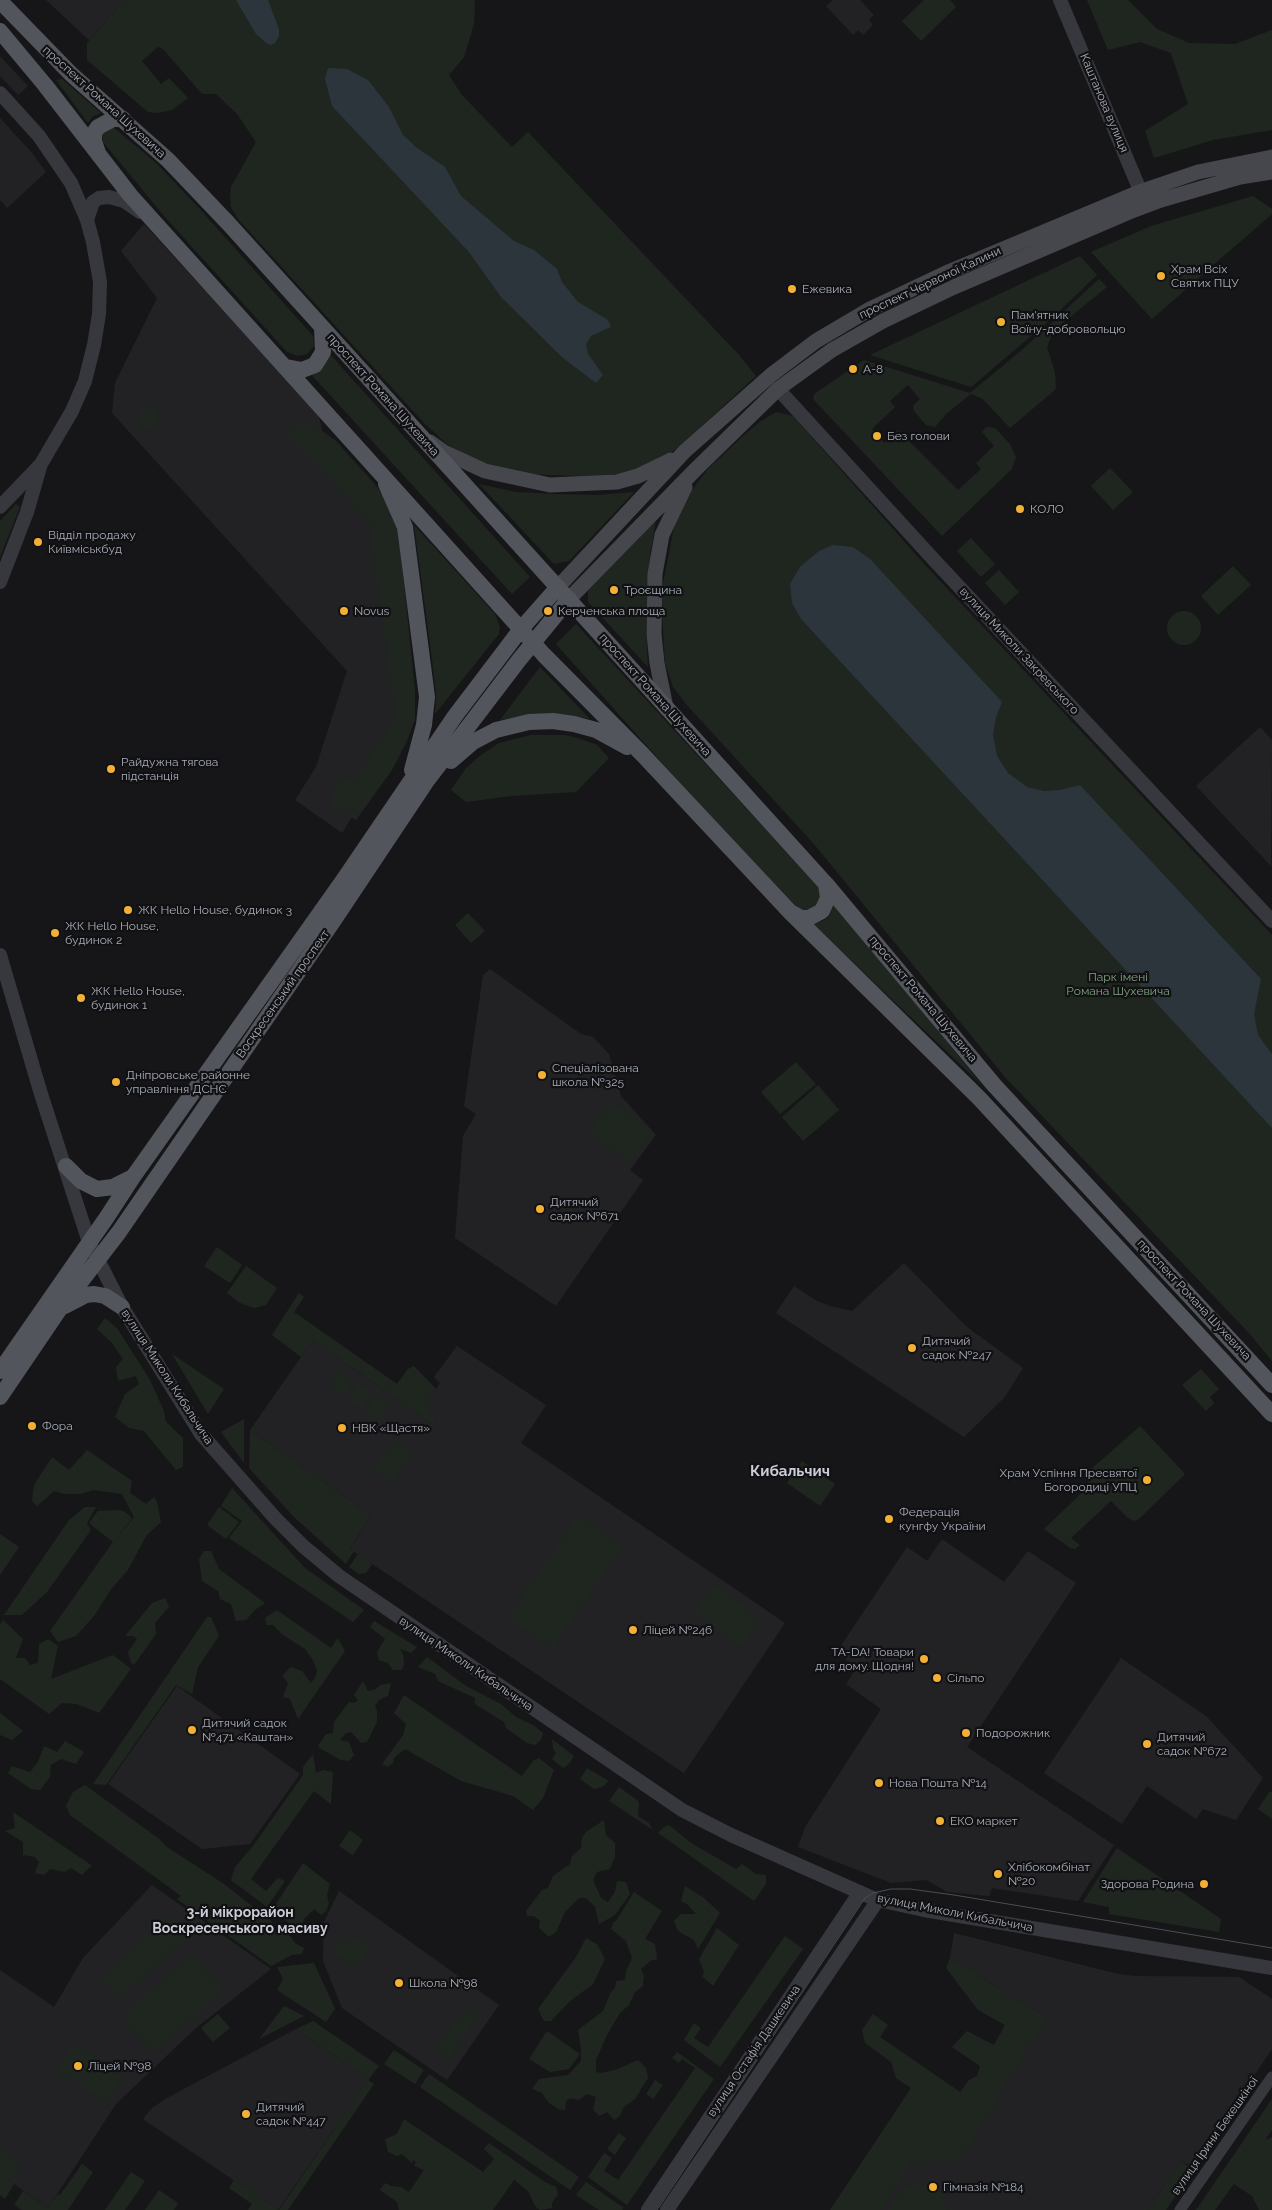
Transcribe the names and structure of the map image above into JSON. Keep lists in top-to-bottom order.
{
  "streets": {
    "main road": ["проспект Романа Шухевича", "проспект Червоної Калини", "Воскресенський проспект"],
    "street": [
      "Каштанова вулиця",
      "вулиця Миколи Закревського",
      "вулиця Миколи Кибальчича",
      "вулиця Остафія Дашкевича",
      "вулиця Ірини Бекешкіної"
    ]
  },
  "crossings": [
    ["проспект Романа Шухевича", "проспект Червоної Калини"],
    ["проспект Романа Шухевича", "Воскресенський проспект"],
    ["Каштанова вулиця", "проспект Червоної Калини"],
    ["проспект Червоної Калини", "вулиця Миколи Закревського"],
    ["Воскресенський проспект", "вулиця Миколи Кибальчича"],
    ["вулиця Миколи Кибальчича", "вулиця Остафія Дашкевича"]
  ],
  "districts": ["Кибальчич", "3-й мікрорайон Воскресенського масиву"],
  "parks": ["Парк імені Романа Шухевича"],
  "places": [
    "Храм Всіх Святих ПЦУ",
    "Ежевика",
    "Пам'ятник Воїну-добровольцю",
    "А-8",
    "Без голови",
    "КОЛО",
    "Відділ продажу Київміськбуд",
    "Троєщина",
    "Novus",
    "Керченська площа",
    "Райдужна тягова пiдстанцiя",
    "ЖК Hello House, будинок 3",
    "ЖК Hello House, будинок 2",
    "ЖК Hello House, будинок 1",
    "Спеціалізована школа №325",
    "Дніпровське районне управління ДСНС",
    "Дитячий садок №671",
    "Дитячий садок №247",
    "Фора",
    "НВК «Щастя»",
    "Храм Успіння Пресвятої Богородиці УПЦ",
    "Федерація кунгфу України",
    "Ліцей №246",
    "TA-DA! Товари для дому. Щодня!",
    "Сільпо",
    "Дитячий садок №471 «Каштан»",
    "Подорожник",
    "Дитячий садок №672",
    "Нова Пошта №14",
    "ЕКО маркет",
    "Хлібокомбінат №20",
    "Здорова Родина",
    "Школа №98",
    "Ліцей №98",
    "Дитячий садок №447",
    "Гімназія №184"
  ]
}
